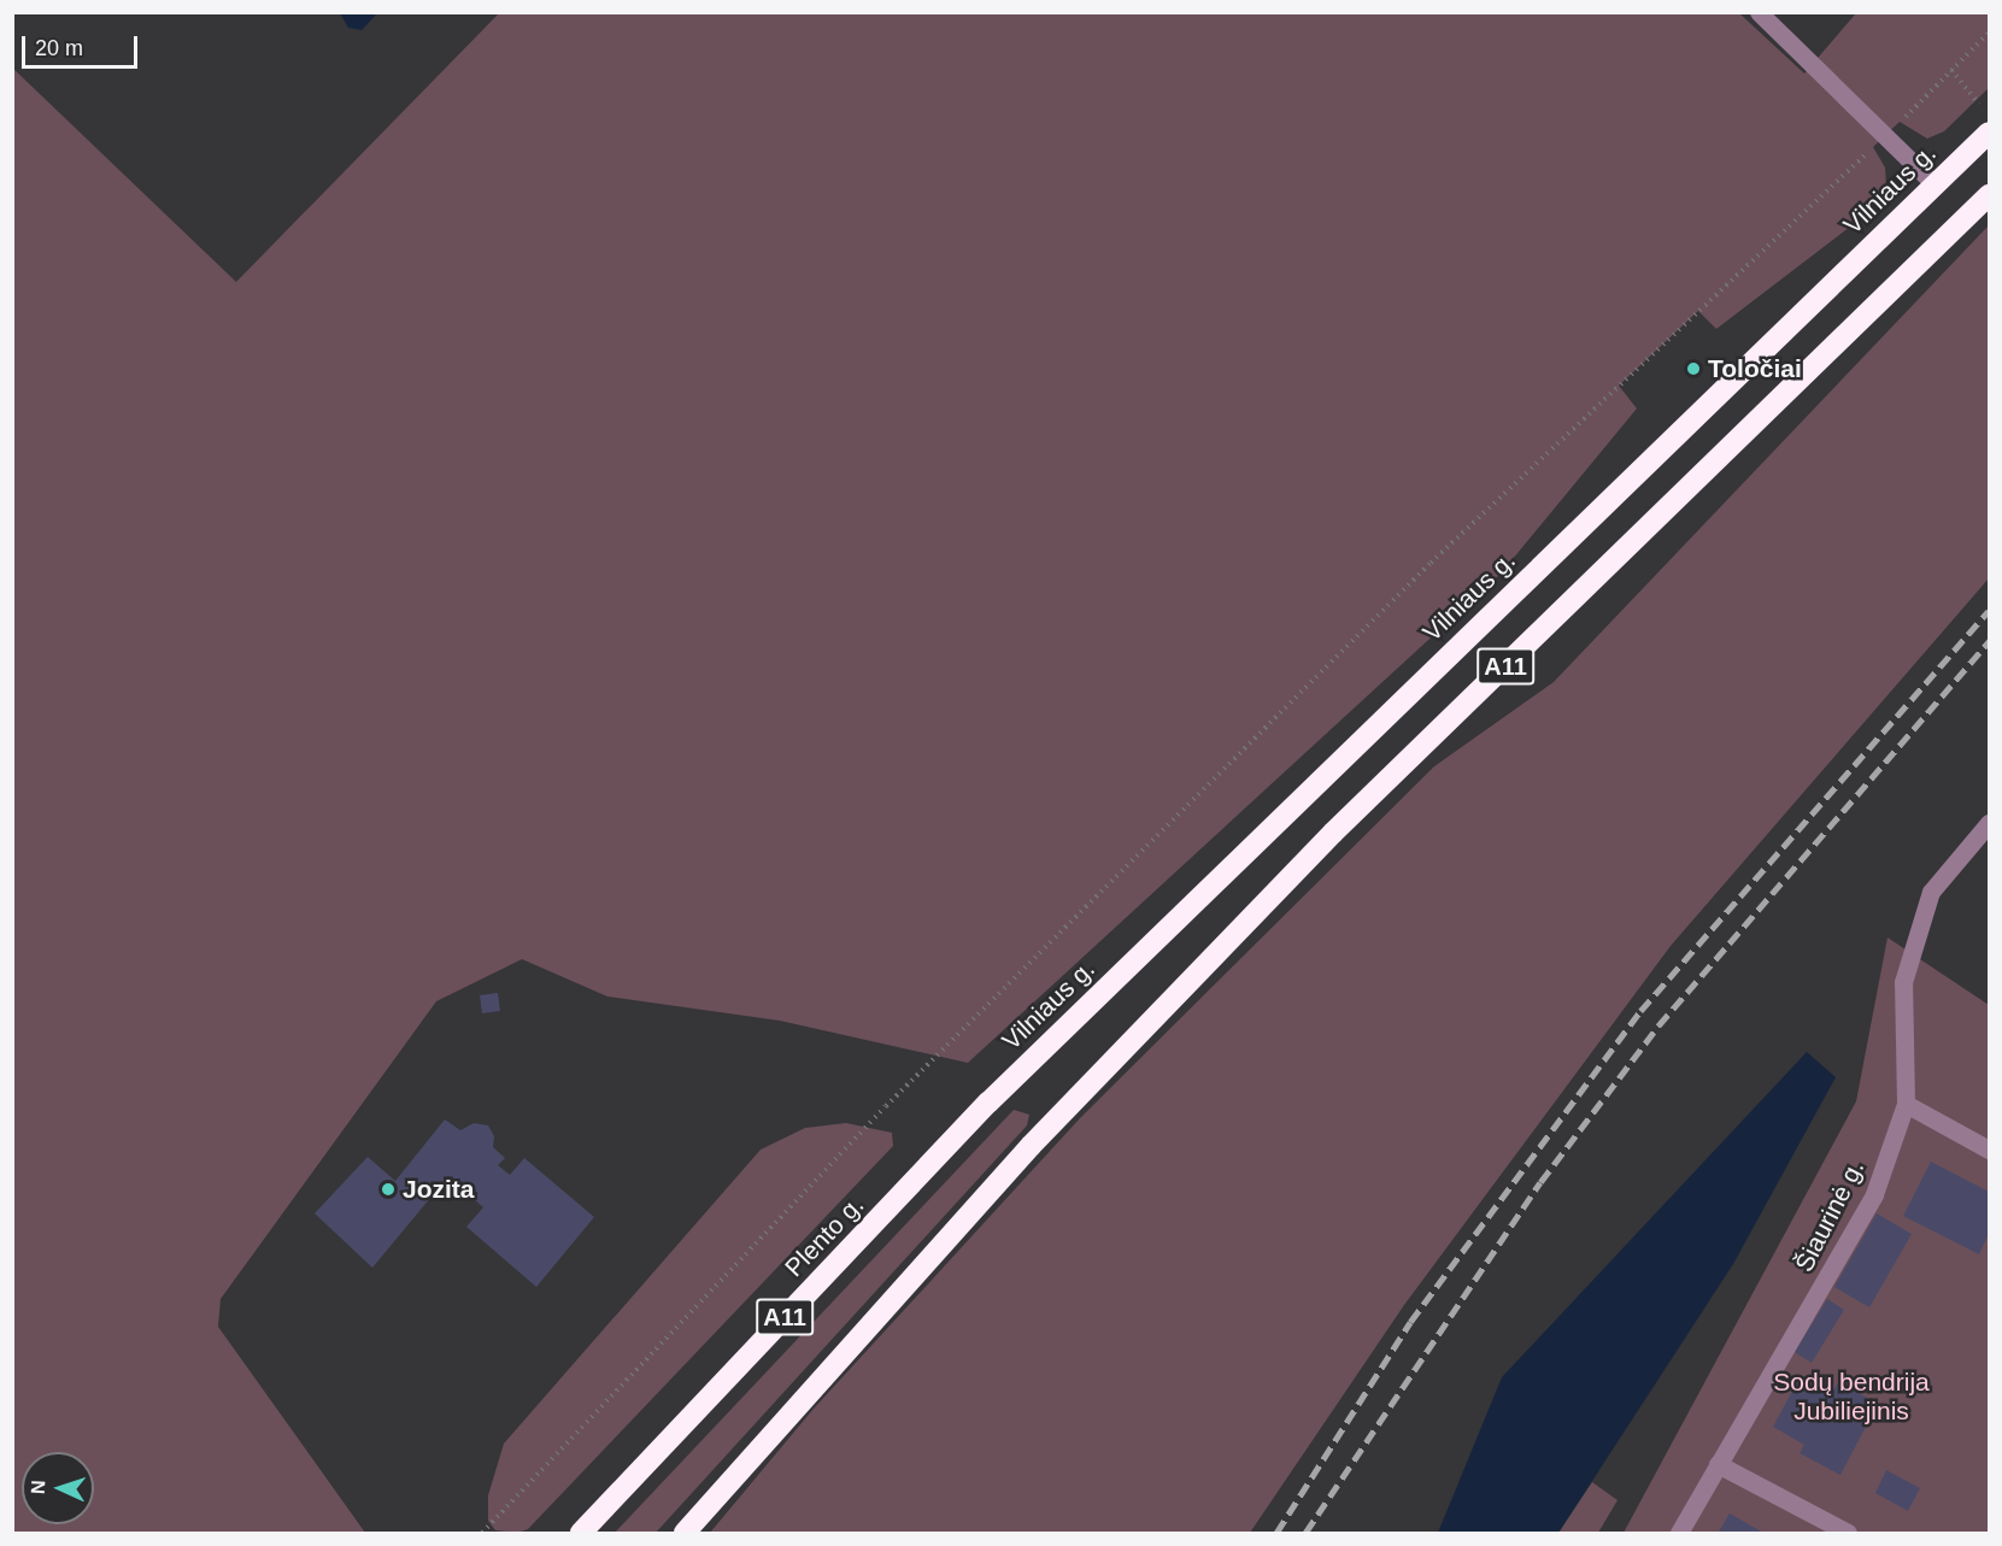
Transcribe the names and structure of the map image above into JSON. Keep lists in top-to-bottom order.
{
  "streets": {
    "highway": ["Vilniaus g.", "A11", "Plento g."],
    "street": ["Šiaurinė g."]
  },
  "crossings": [
    ["Vilniaus g.", "Plento g."]
  ],
  "parks": ["Sodų bendrija Jubiliejinis"],
  "places": ["Toločiai", "Jozita"],
  "scale_bar": "20 m",
  "north": "left"
}
